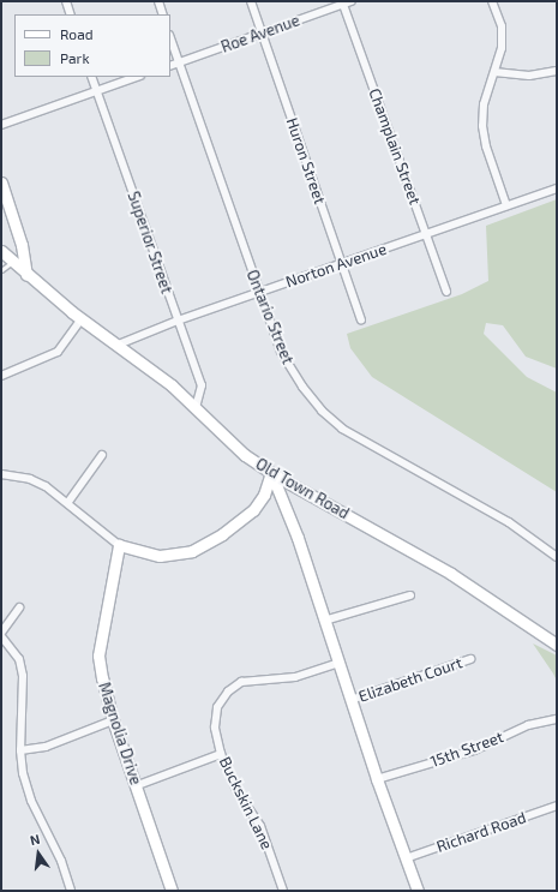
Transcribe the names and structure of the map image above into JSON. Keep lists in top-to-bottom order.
{
  "streets": {
    "street": [
      "Roe Avenue",
      "Champlain Street",
      "Huron Street",
      "Superior Street",
      "Norton Avenue",
      "Ontario Street",
      "Old Town Road",
      "Elizabeth Court",
      "Magnolia Drive",
      "15th Street",
      "Buckskin Lane",
      "Richard Road"
    ]
  },
  "crossings": [
    ["Roe Avenue", "Champlain Street"],
    ["Roe Avenue", "Huron Street"],
    ["Roe Avenue", "Ontario Street"],
    ["Champlain Street", "Norton Avenue"],
    ["Huron Street", "Norton Avenue"],
    ["Superior Street", "Norton Avenue"],
    ["Superior Street", "Old Town Road"],
    ["Norton Avenue", "Ontario Street"],
    ["Norton Avenue", "Old Town Road"]
  ],
  "legend": ["Road", "Park"],
  "north": "top"
}
